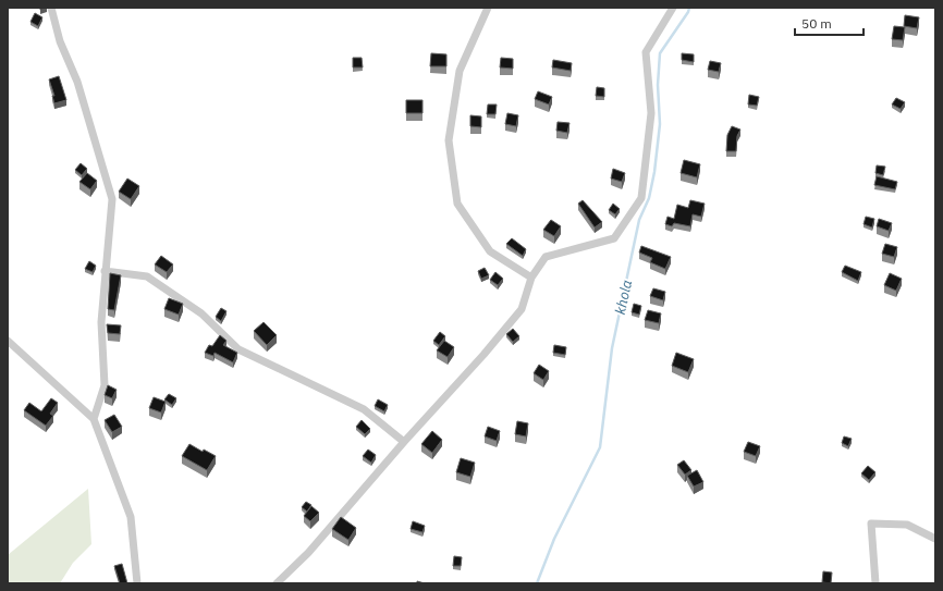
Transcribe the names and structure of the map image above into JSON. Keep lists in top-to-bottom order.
{
  "water": ["khola"],
  "scale_bar": "50 m"
}
